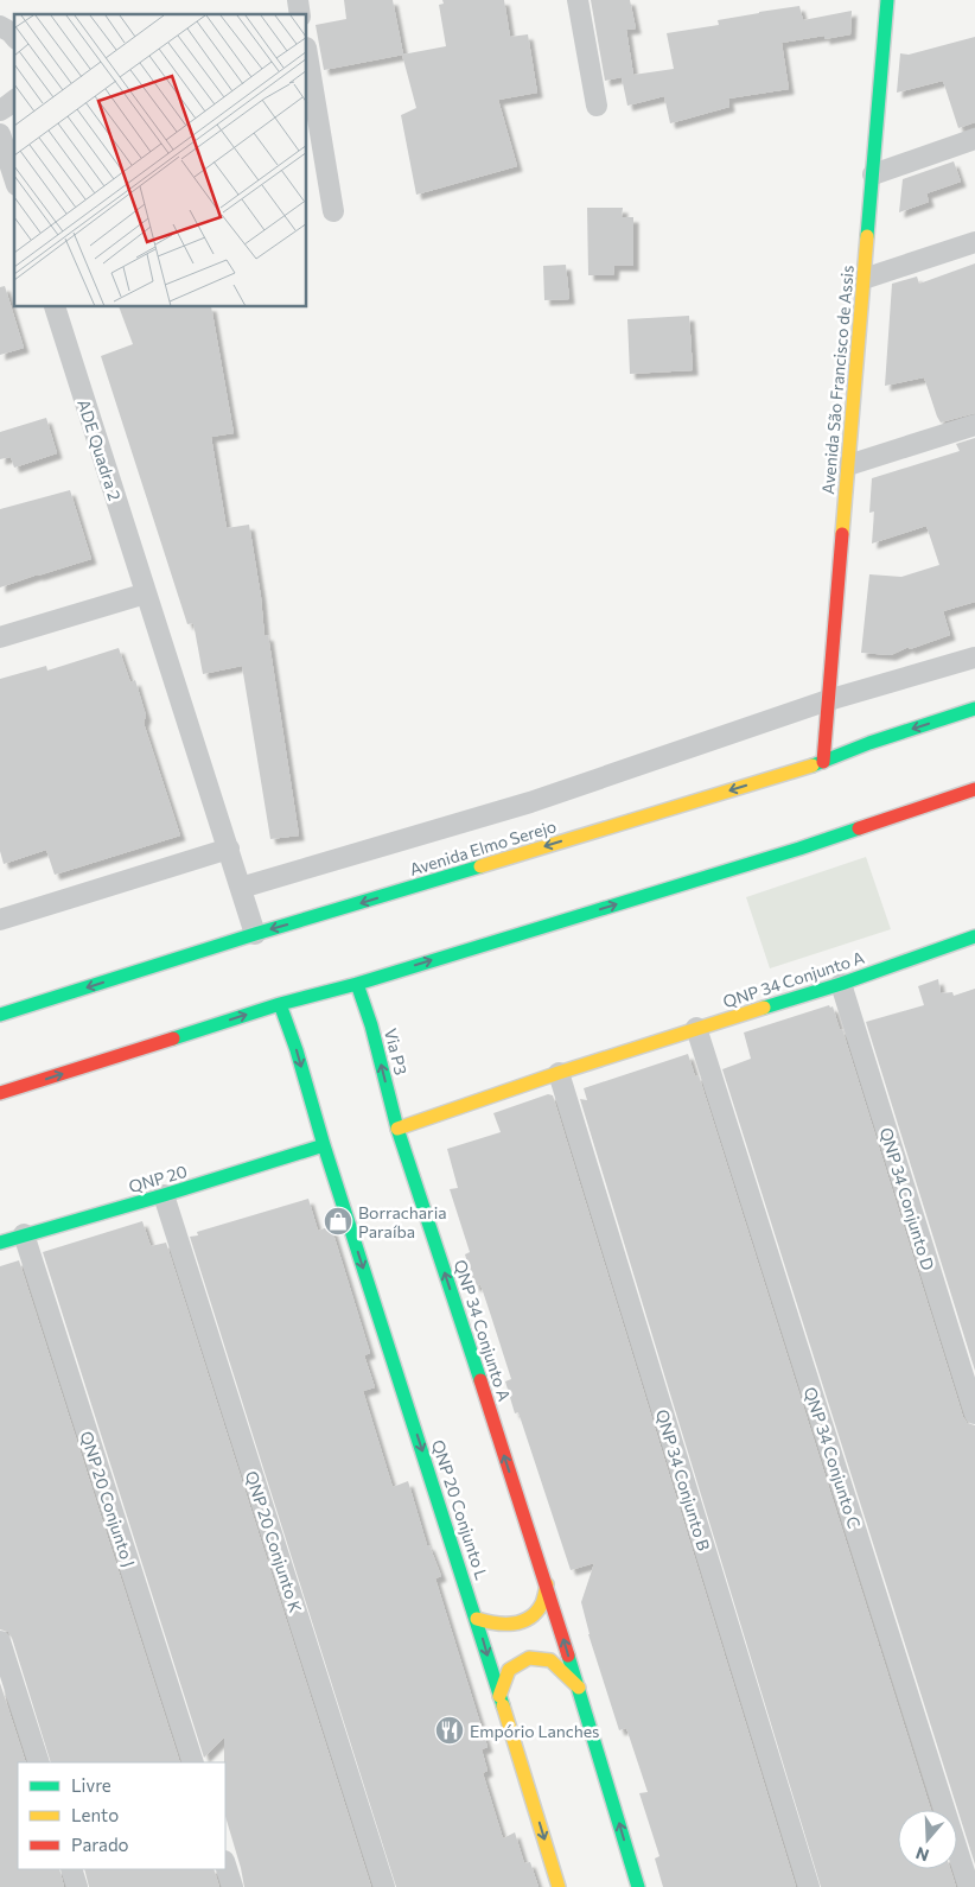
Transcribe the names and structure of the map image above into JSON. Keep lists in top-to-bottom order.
{
  "streets": {
    "street": [
      "Avenida São Francisco de Assis",
      "ADE Quadra 2",
      "Avenida Elmo Serejo",
      "QNP 34 Conjunto A",
      "Via P3",
      "QNP 20",
      "QNP 34 Conjunto D",
      "QNP 34 Conjunto C",
      "QNP 34 Conjunto B",
      "QNP 20 Conjunto J",
      "QNP 20 Conjunto L",
      "QNP 20 Conjunto K"
    ]
  },
  "crossings": [
    ["Avenida São Francisco de Assis", "Avenida Elmo Serejo"],
    ["ADE Quadra 2", "Avenida Elmo Serejo"],
    ["QNP 34 Conjunto A", "Via P3"],
    ["QNP 34 Conjunto A", "QNP 34 Conjunto D"],
    ["QNP 34 Conjunto A", "QNP 34 Conjunto C"],
    ["QNP 34 Conjunto A", "QNP 34 Conjunto B"],
    ["QNP 20", "QNP 20 Conjunto J"],
    ["QNP 20", "QNP 20 Conjunto L"],
    ["QNP 20", "QNP 20 Conjunto K"]
  ],
  "one_way": ["QNP 34 Conjunto A", "QNP 20 Conjunto L"],
  "places": {
    "shop": ["Borracharia Paraíba"],
    "restaurant": ["Empório Lanches"]
  },
  "legend": ["Livre", "Lento", "Parado"],
  "north": "bottom"
}
